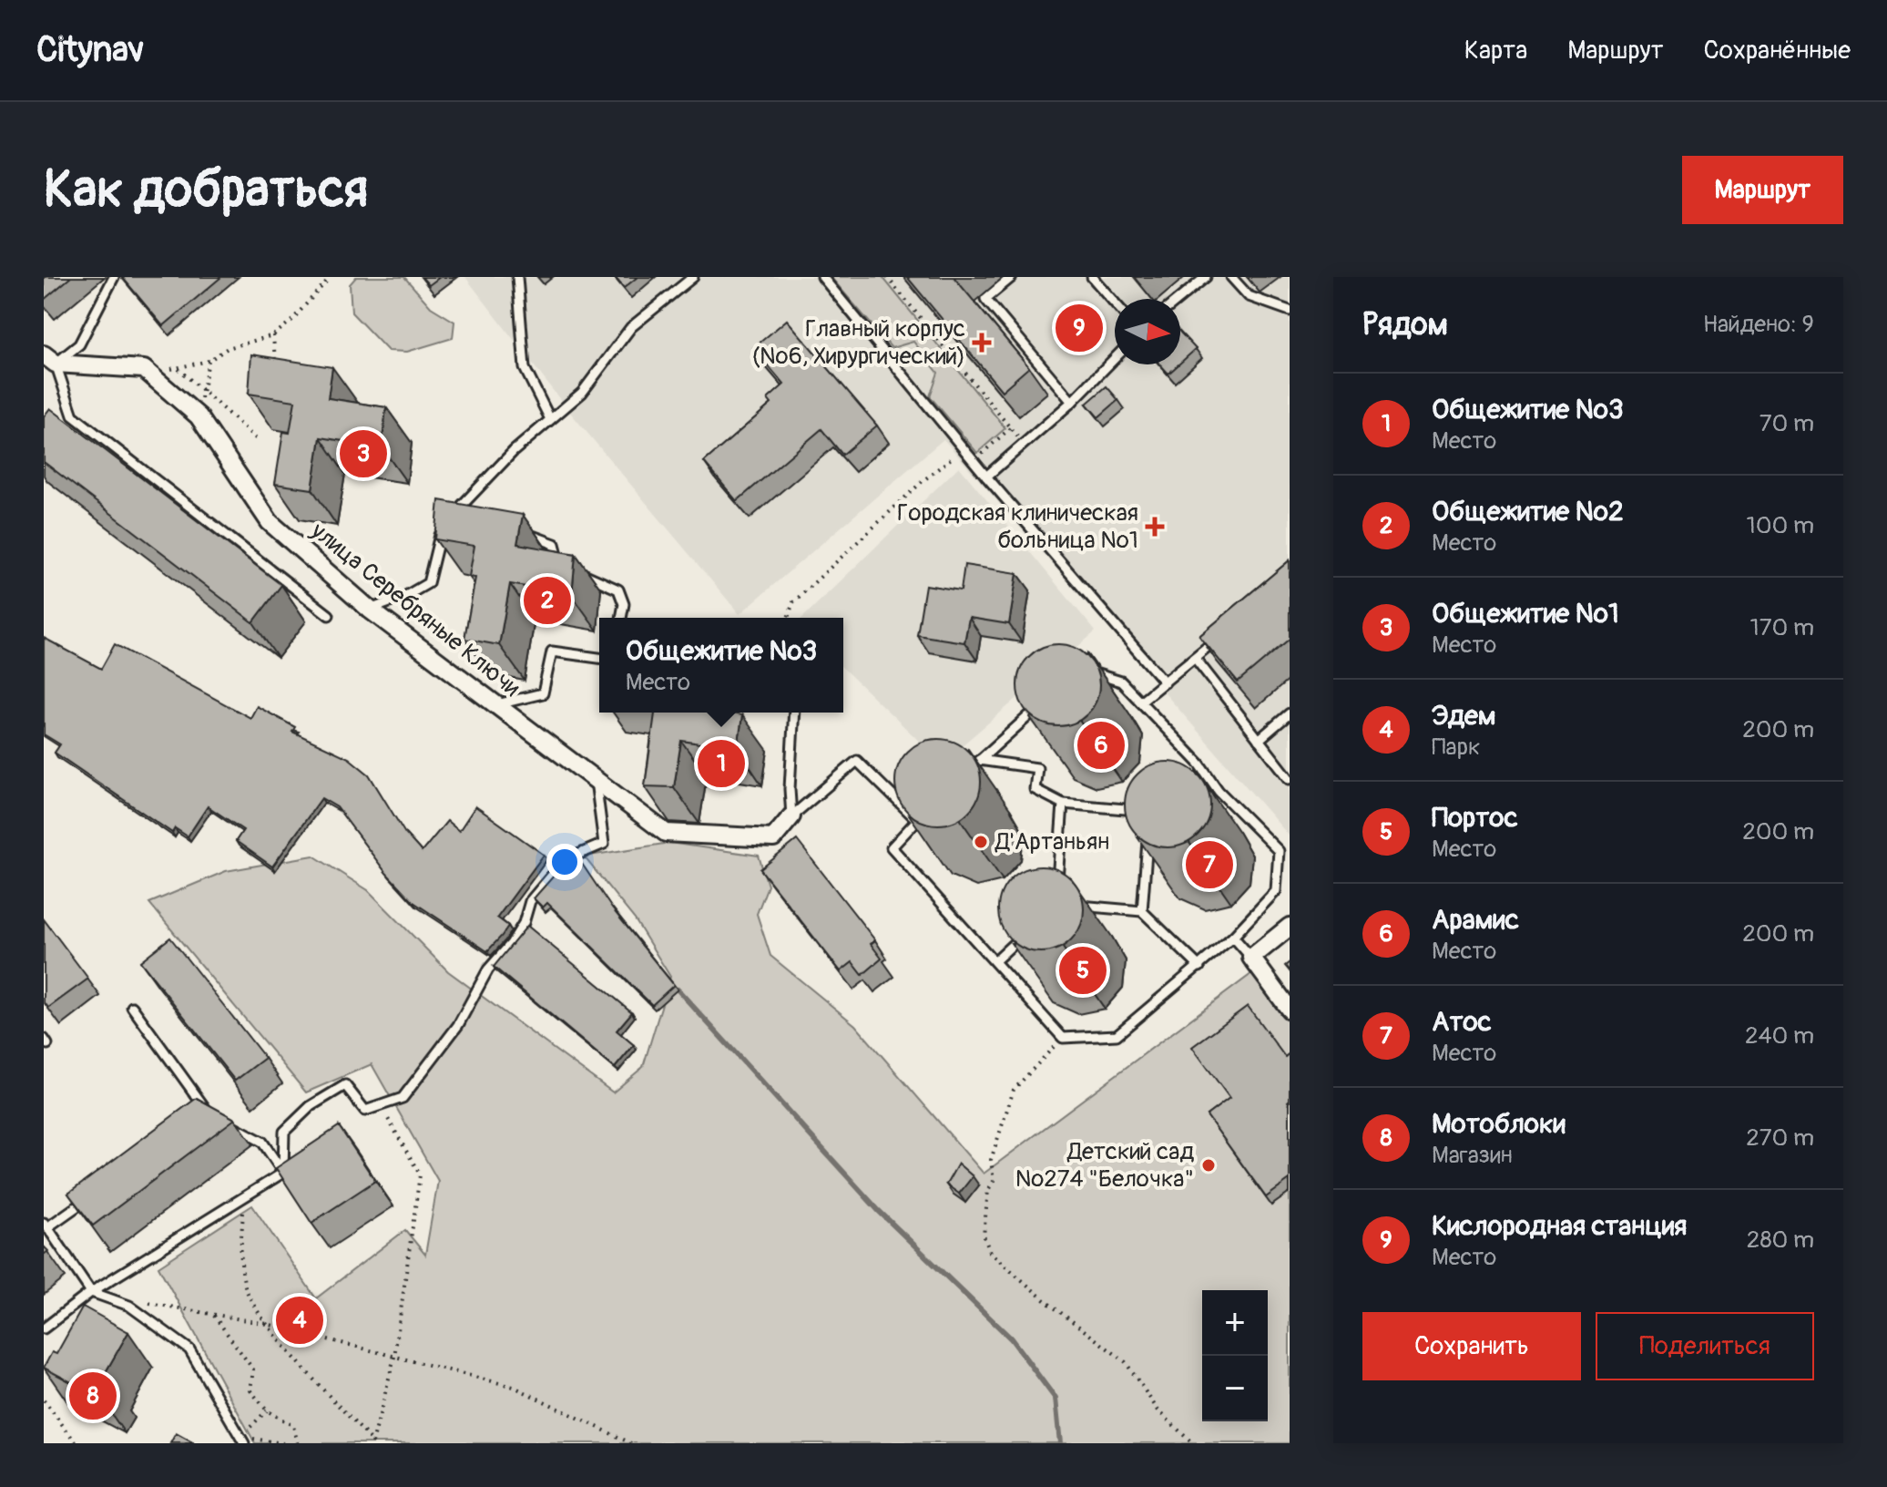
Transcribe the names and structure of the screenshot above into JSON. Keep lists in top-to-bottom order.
{
  "streets": {
    "street": ["улица Серебряные Ключи"]
  },
  "places": {
    "health": ["Главный корпус (№6, Хирургический)", "Городская клиническая больница №1"],
    "other": ["Д'Артаньян", "Детский сад №274 \"Белочка\""]
  },
  "north": "right",
  "page": {
    "header": "Citynav",
    "nav": ["Карта", "Маршрут", "Сохранённые"],
    "buttons": [
      "Маршрут",
      ["Сохранить", "Поделиться"]
    ],
    "title": "Как добраться",
    "heading": ["Рядом", "Найдено: 9"],
    "pins": [
      "9",
      "3",
      "2",
      "6",
      "1",
      "7",
      "5",
      "4",
      "8"
    ],
    "list": [
      {
        "mark": "1",
        "name": "Общежитие №3",
        "note": "Место",
        "value": "70 m"
      },
      {
        "mark": "2",
        "name": "Общежитие №2",
        "note": "Место",
        "value": "100 m"
      },
      {
        "mark": "3",
        "name": "Общежитие №1",
        "note": "Место",
        "value": "170 m"
      },
      {
        "mark": "4",
        "name": "Эдем",
        "note": "Парк",
        "value": "200 m"
      },
      {
        "mark": "5",
        "name": "Портос",
        "note": "Место",
        "value": "200 m"
      },
      {
        "mark": "6",
        "name": "Арамис",
        "note": "Место",
        "value": "200 m"
      },
      {
        "mark": "7",
        "name": "Атос",
        "note": "Место",
        "value": "240 m"
      },
      {
        "mark": "8",
        "name": "Мотоблоки",
        "note": "Магазин",
        "value": "270 m"
      },
      {
        "mark": "9",
        "name": "Кислородная станция",
        "note": "Место",
        "value": "280 m"
      }
    ],
    "popup": ["Общежитие №3", "Место"],
    "map_buttons": ["+", "−"]
  }
}
